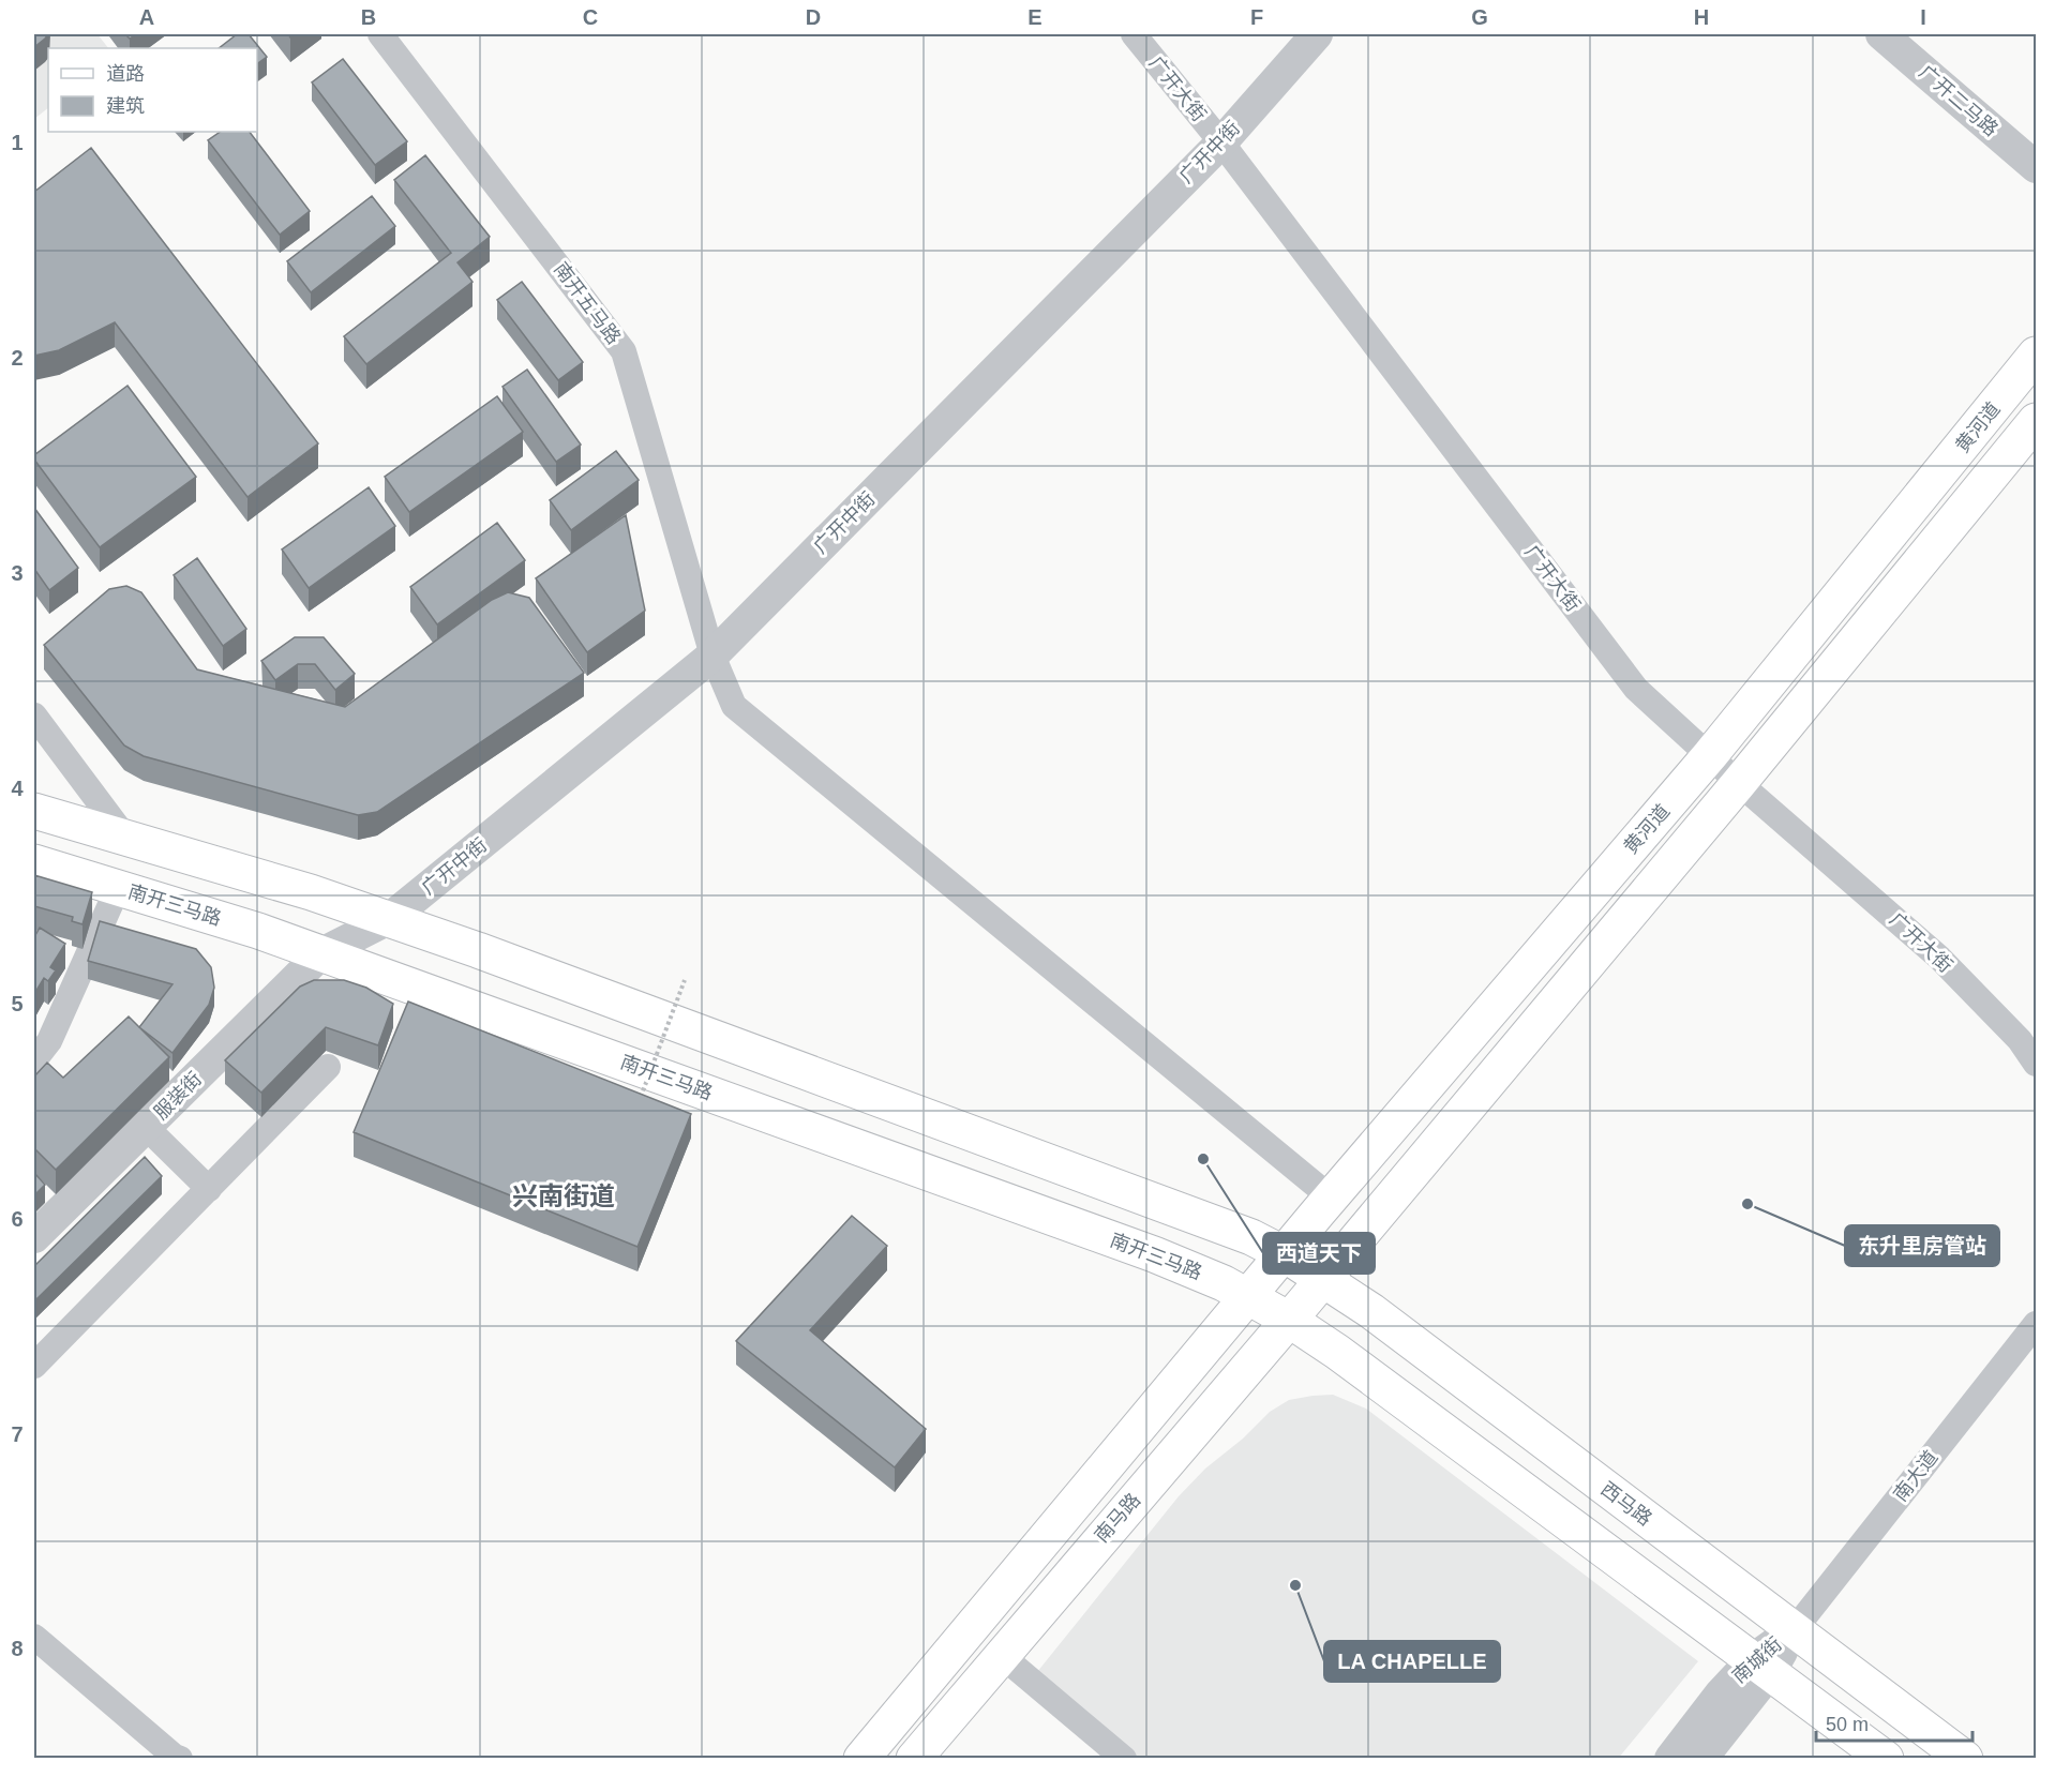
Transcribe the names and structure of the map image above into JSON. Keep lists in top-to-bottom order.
{
  "streets": {
    "main road": [
      "黄河道",
      "南开三马路",
      "西马路",
      "南马路"
    ],
    "street": [
      "广开大街",
      "广开二马路",
      "广开中街",
      "南开五马路",
      "服装街",
      "南大道",
      "南城街"
    ]
  },
  "crossings": [
    ["广开大街", "广开中街"],
    ["广开大街", "黄河道"],
    ["广开中街", "南开五马路"],
    ["广开中街", "南开三马路"],
    ["广开中街", "服装街"],
    ["南开五马路", "黄河道"],
    ["黄河道", "南开三马路"],
    ["黄河道", "西马路"],
    ["南开三马路", "服装街"],
    ["南开三马路", "南马路"],
    ["南大道", "西马路"],
    ["南大道", "南城街"],
    ["西马路", "南马路"],
    ["西马路", "南城街"]
  ],
  "districts": ["兴南街道"],
  "places": ["西道天下", "东升里房管站", "LA CHAPELLE"],
  "legend": ["道路", "建筑"],
  "scale_bar": "50 m",
  "grid": {
    "columns": [
      "A",
      "B",
      "C",
      "D",
      "E",
      "F",
      "G",
      "H",
      "I"
    ],
    "rows": [
      "1",
      "2",
      "3",
      "4",
      "5",
      "6",
      "7",
      "8"
    ]
  }
}
